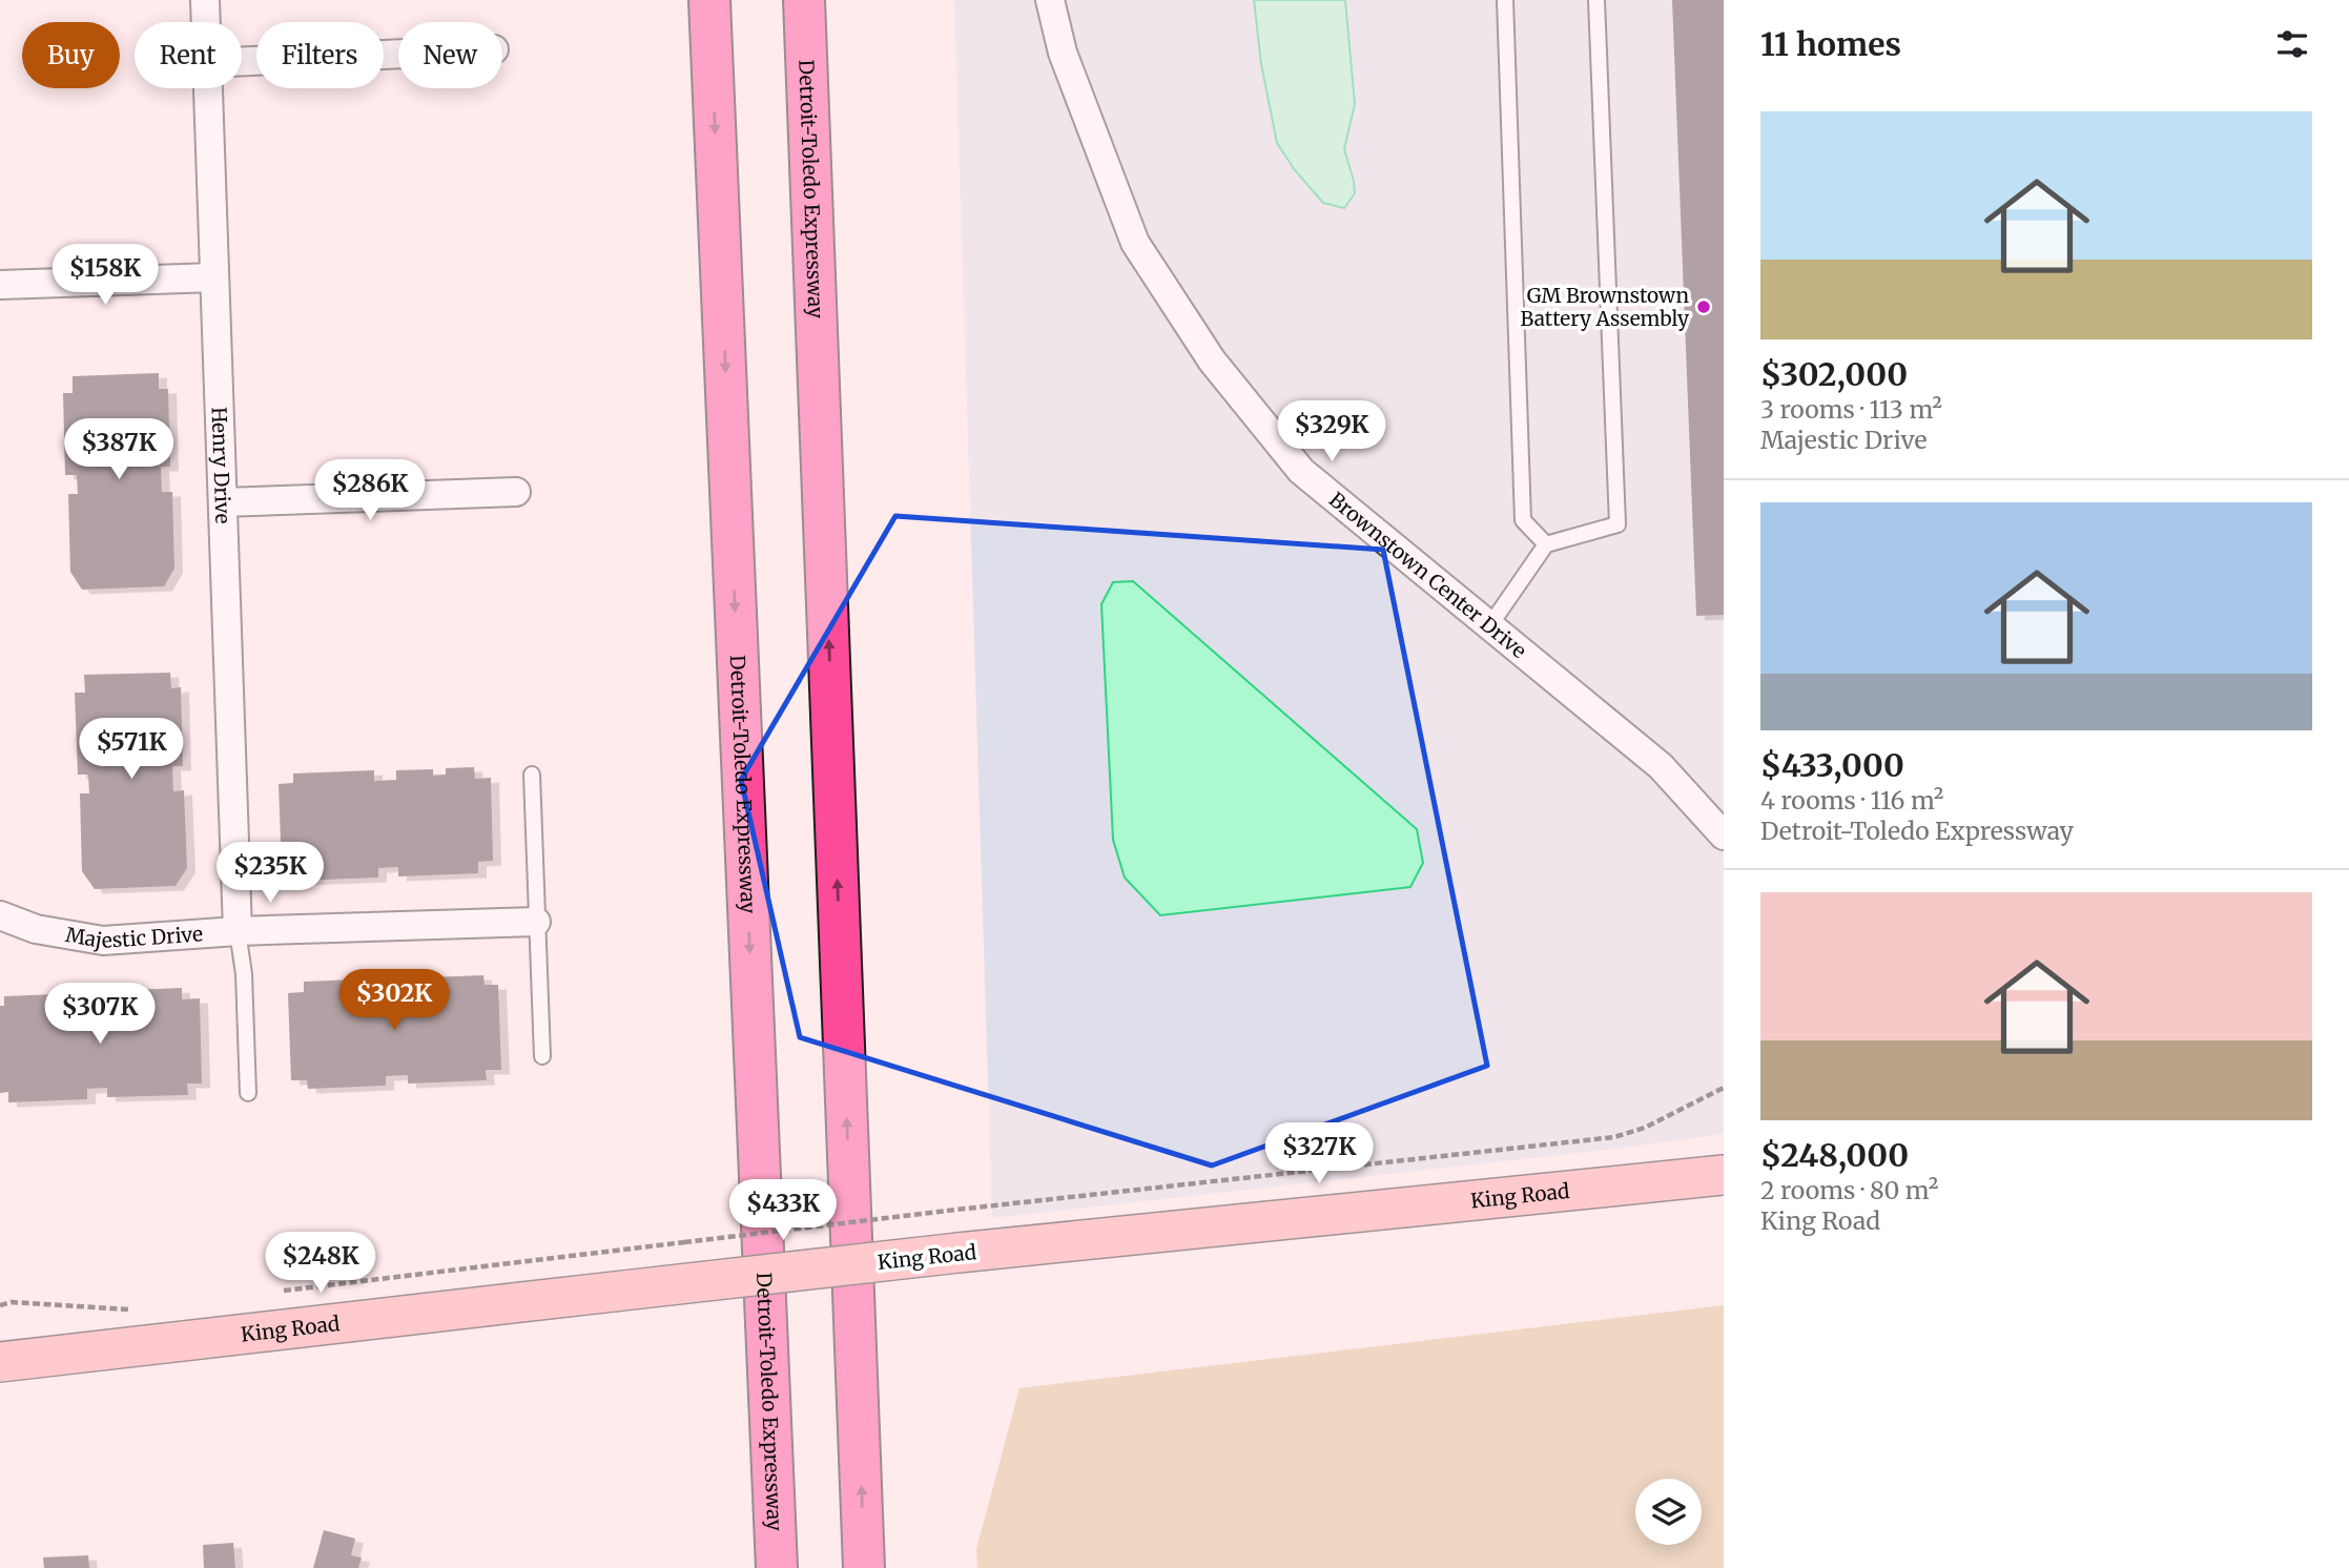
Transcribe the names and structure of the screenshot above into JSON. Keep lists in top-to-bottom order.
{
  "streets": {
    "highway": ["Detroit-Toledo Expressway"],
    "main road": ["King Road"],
    "street": ["Henry Drive", "Brownstown Center Drive", "Majestic Drive"]
  },
  "crossings": [
    ["Henry Drive", "Majestic Drive"]
  ],
  "places": ["GM Brownstown Battery Assembly"],
  "page": {
    "heading": "11 homes",
    "chip": [
      "Buy",
      "Rent",
      "Filters",
      "New"
    ],
    "list": [
      {
        "name": "$302,000",
        "note": "3 rooms · 113 m² · Majestic Drive"
      },
      {
        "name": "$433,000",
        "note": "4 rooms · 116 m² · Detroit-Toledo Expressway"
      },
      {
        "name": "$248,000",
        "note": "2 rooms · 80 m² · King Road"
      }
    ],
    "price": [
      "$158K",
      "$329K",
      "$387K",
      "$286K",
      "$571K",
      "$235K",
      "$302K",
      "$307K",
      "$327K",
      "$433K",
      "$248K"
    ]
  }
}
